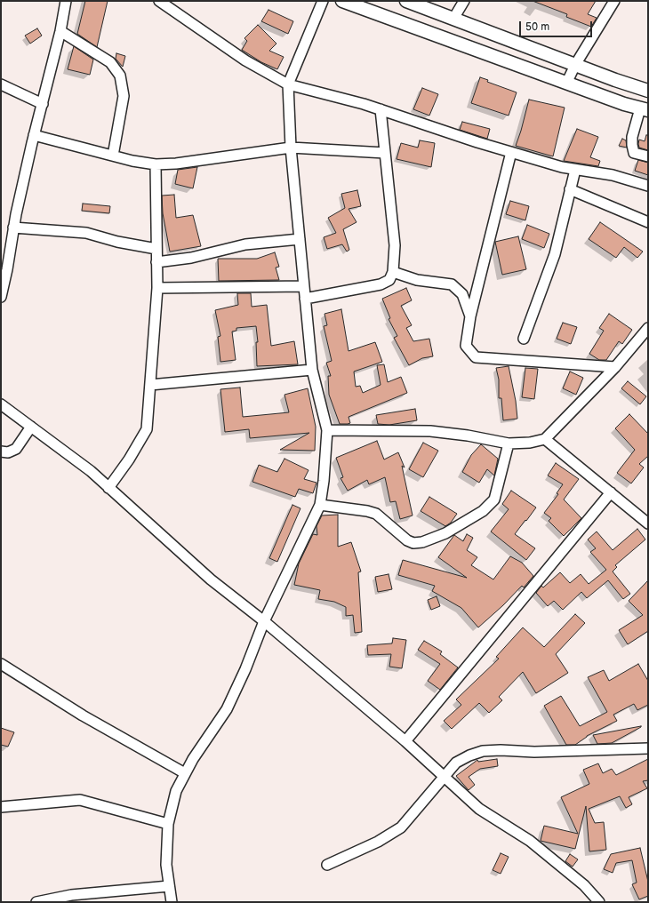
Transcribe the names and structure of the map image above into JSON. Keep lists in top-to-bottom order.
{
  "scale_bar": "50 m"
}
